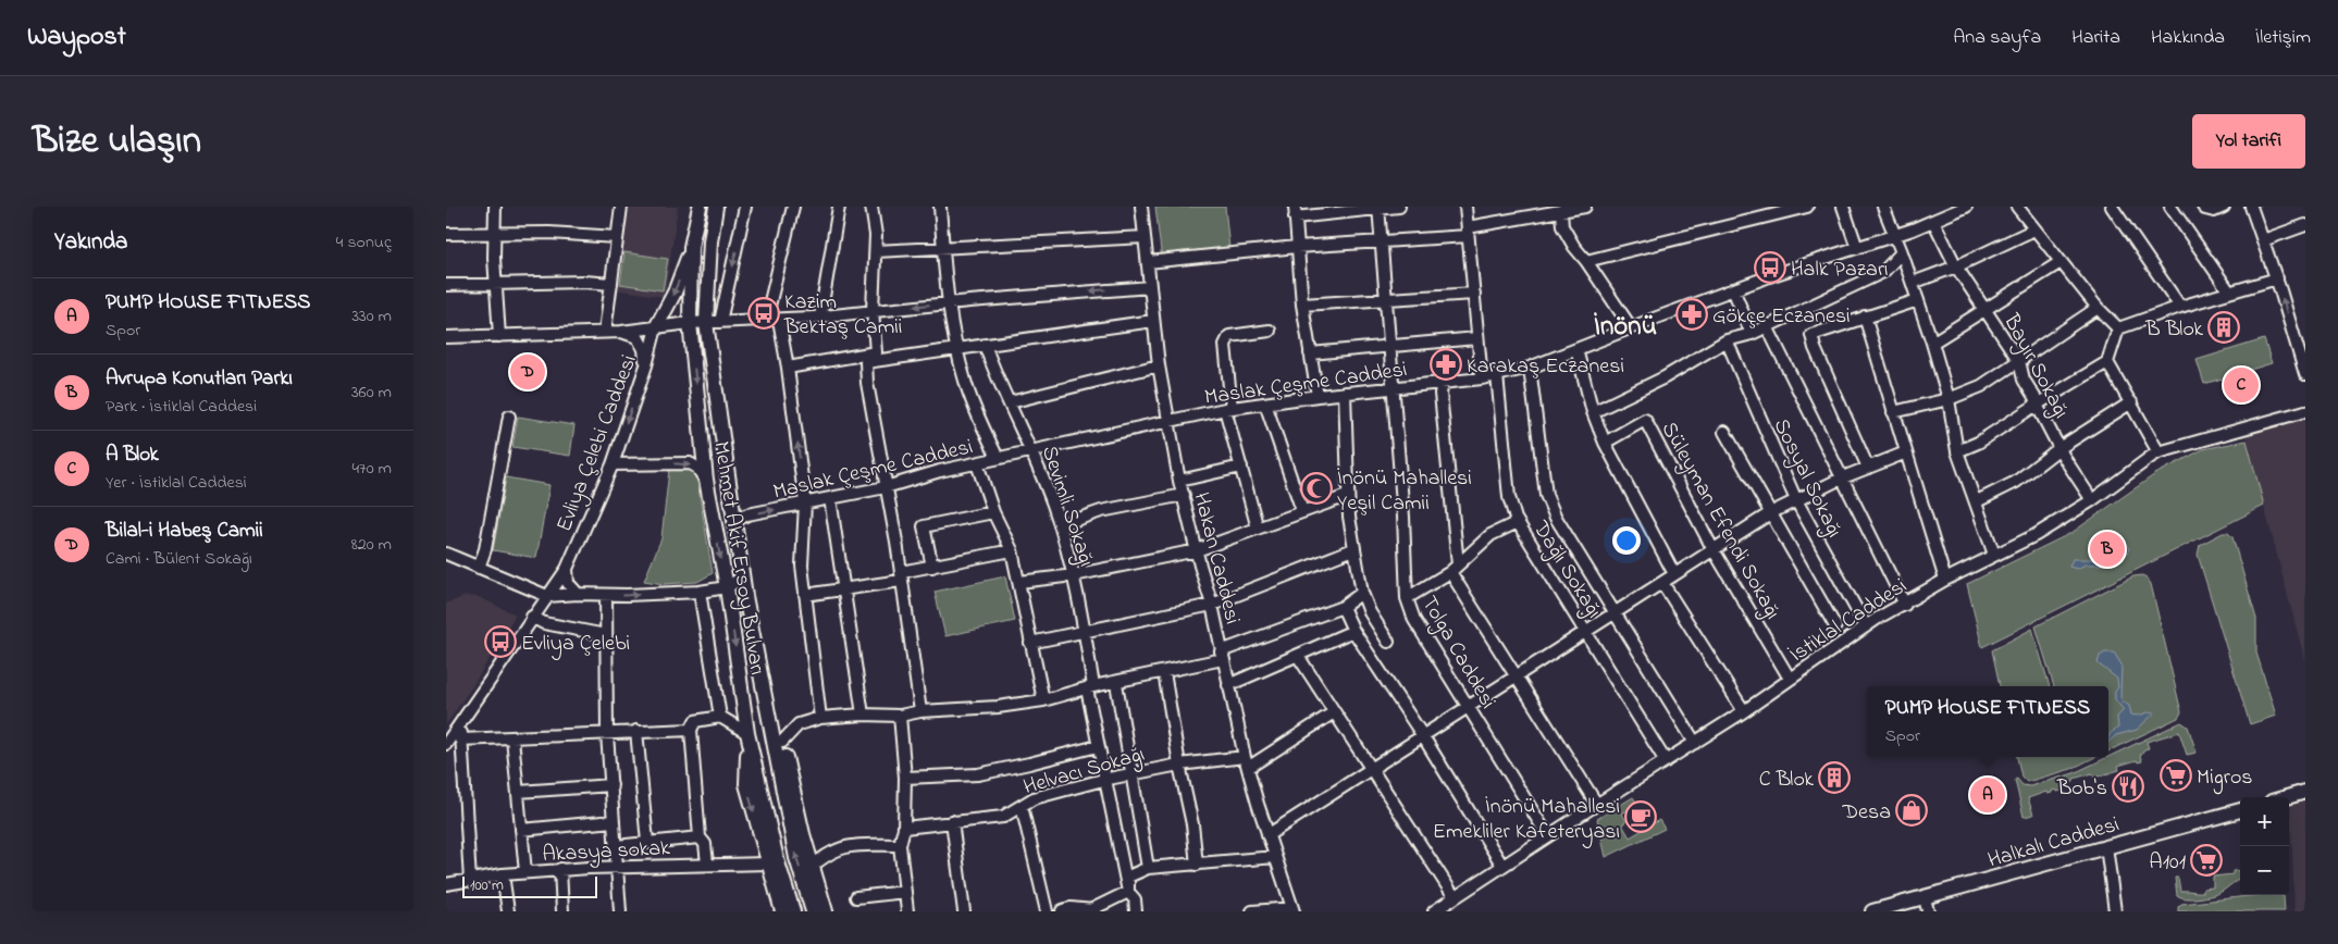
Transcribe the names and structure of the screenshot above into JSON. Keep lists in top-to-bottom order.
{
  "streets": {
    "main road": ["Mehmet Akif Ersoy Bulvarı", "Halkalı Caddesi"],
    "street": [
      "Bayır Sokağı",
      "Maslak Çeşme Caddesi",
      "Evliya Çelebi Caddesi",
      "Sosyal Sokağı",
      "Sevimli Sokağı",
      "Süleyman Efendi Sokağı",
      "Hakan Caddesi",
      "Dağlı Sokağı",
      "İstiklal Caddesi",
      "Tolga Caddesi",
      "Helvacı Sokağı",
      "Akasya sokak"
    ]
  },
  "crossings": [
    ["Bayır Sokağı", "Maslak Çeşme Caddesi"],
    ["Bayır Sokağı", "İstiklal Caddesi"],
    ["Maslak Çeşme Caddesi", "Sevimli Sokağı"],
    ["Maslak Çeşme Caddesi", "Mehmet Akif Ersoy Bulvarı"],
    ["Maslak Çeşme Caddesi", "Hakan Caddesi"],
    ["Maslak Çeşme Caddesi", "Dağlı Sokağı"],
    ["Maslak Çeşme Caddesi", "Tolga Caddesi"],
    ["Sosyal Sokağı", "İstiklal Caddesi"],
    ["Sevimli Sokağı", "Helvacı Sokağı"],
    ["Süleyman Efendi Sokağı", "İstiklal Caddesi"],
    ["Hakan Caddesi", "Helvacı Sokağı"],
    ["Dağlı Sokağı", "İstiklal Caddesi"],
    ["İstiklal Caddesi", "Tolga Caddesi"]
  ],
  "districts": ["İnönü"],
  "places": {
    "bus stop": ["Halk Pazarı", "Kazim Bektaş Camii", "Evliya Çelebi"],
    "pharmacy": ["Gökçe Eczanesi", "Karakaş Eczanesi"],
    "building": ["B Blok", "C Blok"],
    "mosque": ["İnönü Mahallesi Yeşil Camii"],
    "supermarket": ["Migros", "A101"],
    "restaurant": ["Bob's"],
    "shop": ["Desa"],
    "cafe": ["İnönü Mahallesi Emekliler Kafeteryası"]
  },
  "scale_bar": "100 m",
  "page": {
    "header": "Waypost",
    "nav": [
      "Ana sayfa",
      "Harita",
      "Hakkında",
      "İletişim"
    ],
    "title": "Bize ulaşın",
    "buttons": "Yol tarifi",
    "heading": ["Yakında", "4 sonuç"],
    "list": [
      {
        "mark": "A",
        "name": "PUMP HOUSE FITNESS",
        "note": "Spor",
        "value": "330 m"
      },
      {
        "mark": "B",
        "name": "Avrupa Konutları Parkı",
        "note": "Park · İstiklal Caddesi",
        "value": "360 m"
      },
      {
        "mark": "C",
        "name": "A Blok",
        "note": "Yer · İstiklal Caddesi",
        "value": "470 m"
      },
      {
        "mark": "D",
        "name": "Bilal-i Habeş Camii",
        "note": "Cami · Bülent Sokağı",
        "value": "820 m"
      }
    ],
    "pins": [
      "D",
      "C",
      "B",
      "A"
    ],
    "popup": ["PUMP HOUSE FITNESS", "Spor"],
    "map_buttons": ["+", "−"],
    "scale": "100 m"
  }
}
